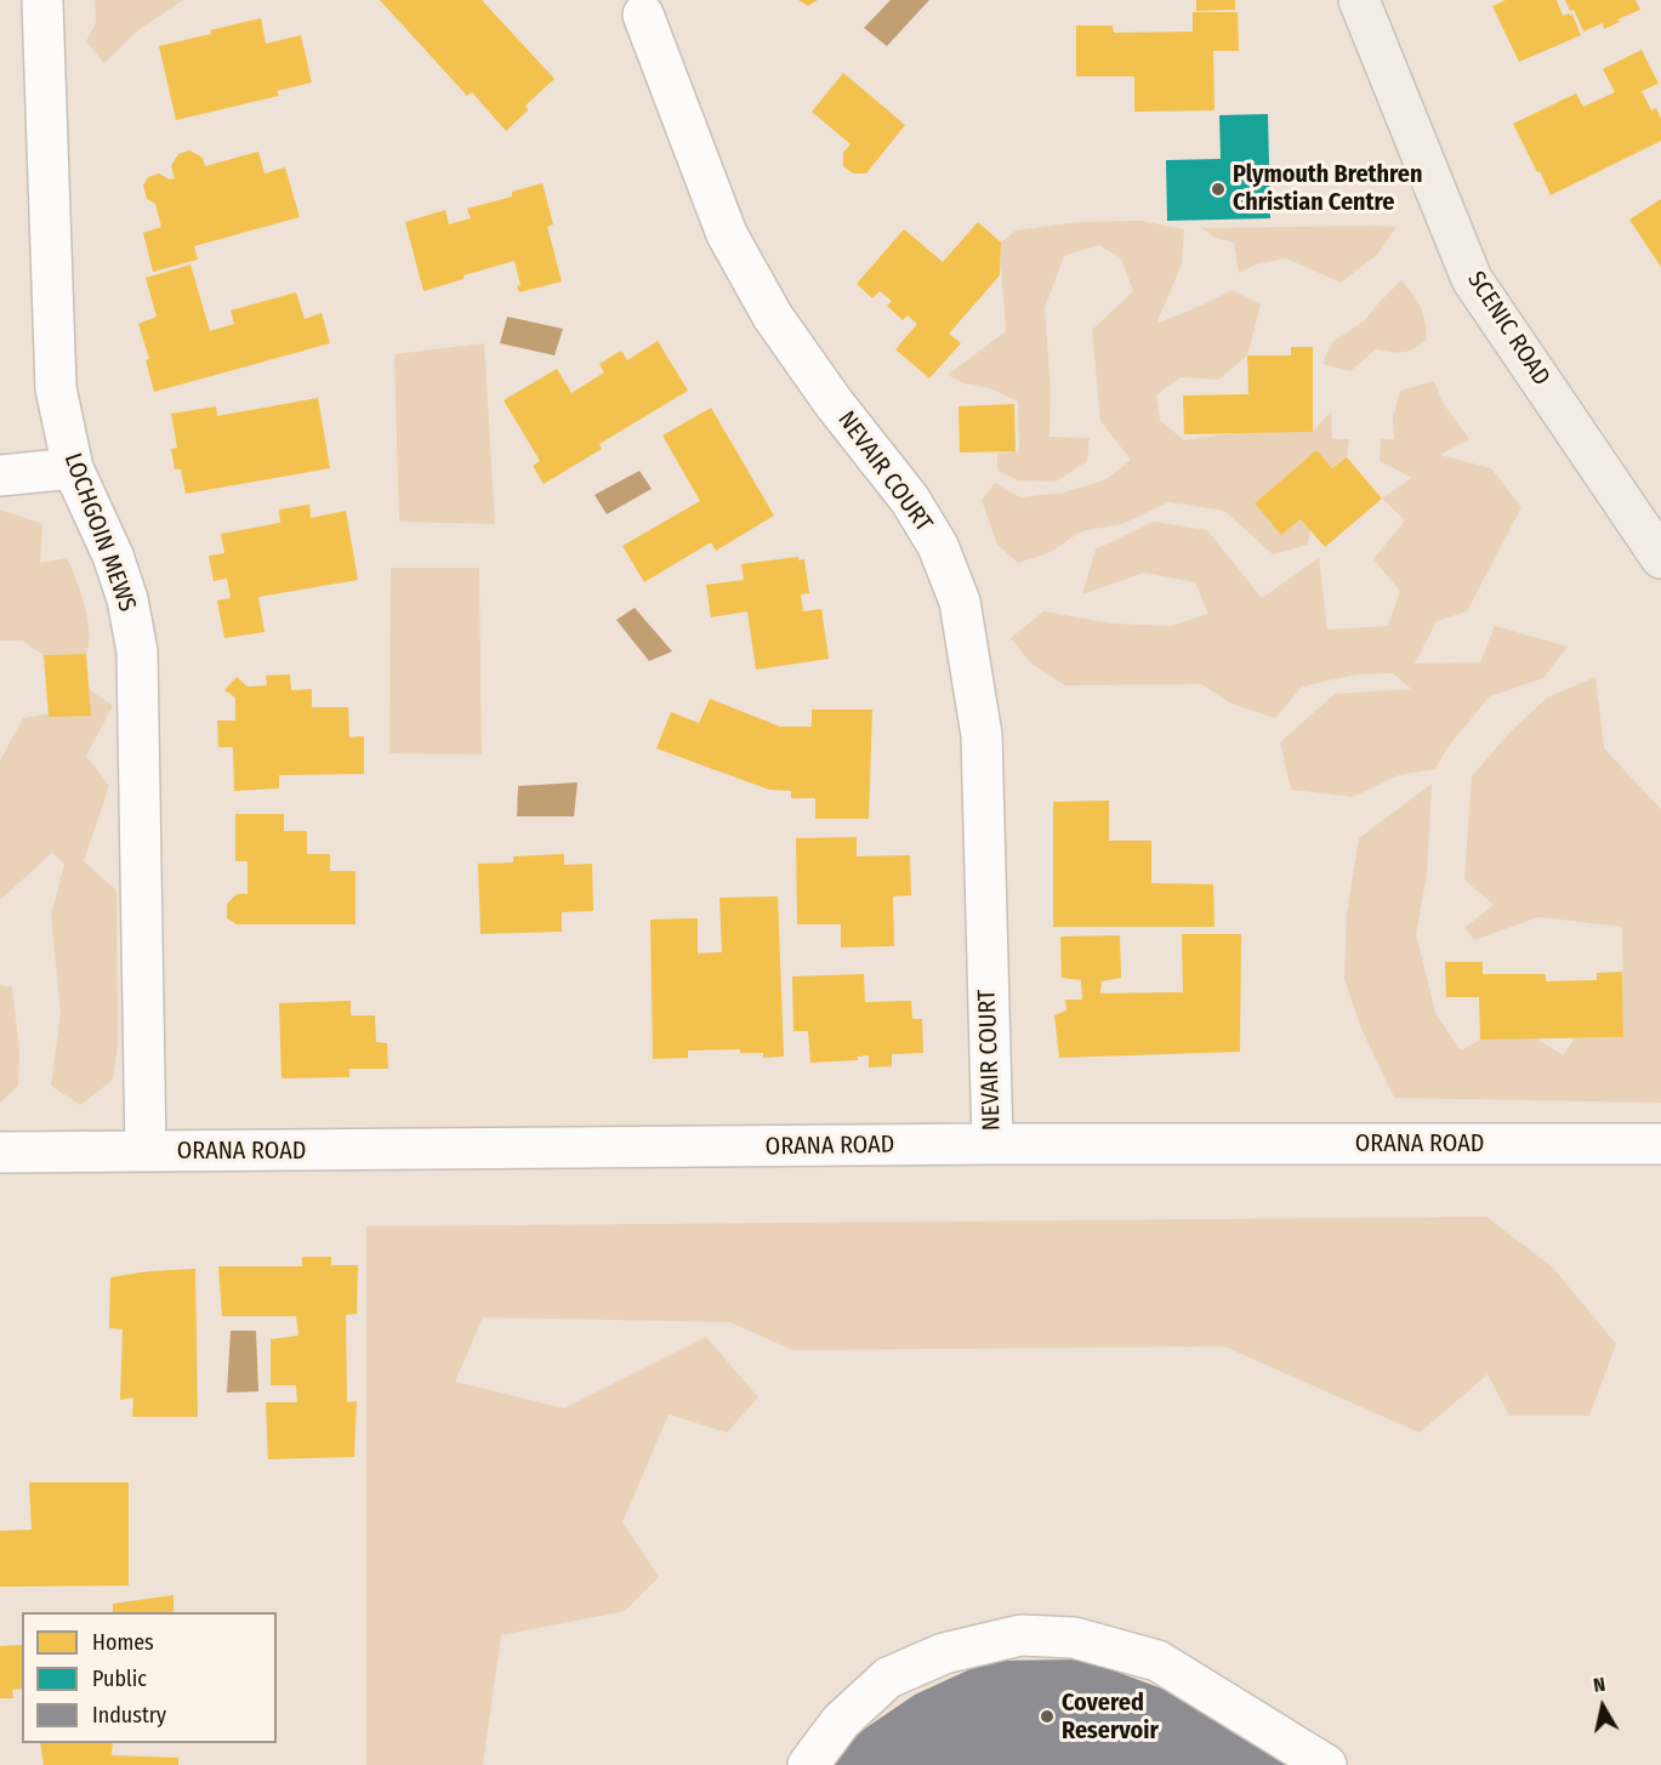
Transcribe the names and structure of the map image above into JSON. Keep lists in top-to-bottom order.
{
  "streets": {
    "main road": ["SCENIC ROAD"],
    "street": ["NEVAIR COURT", "LOCHGOIN MEWS", "ORANA ROAD"]
  },
  "crossings": [
    ["NEVAIR COURT", "ORANA ROAD"],
    ["LOCHGOIN MEWS", "ORANA ROAD"]
  ],
  "places": ["Plymouth Brethren Christian Centre", "Covered Reservoir"],
  "legend": ["Homes", "Public", "Industry"],
  "north": "top"
}
